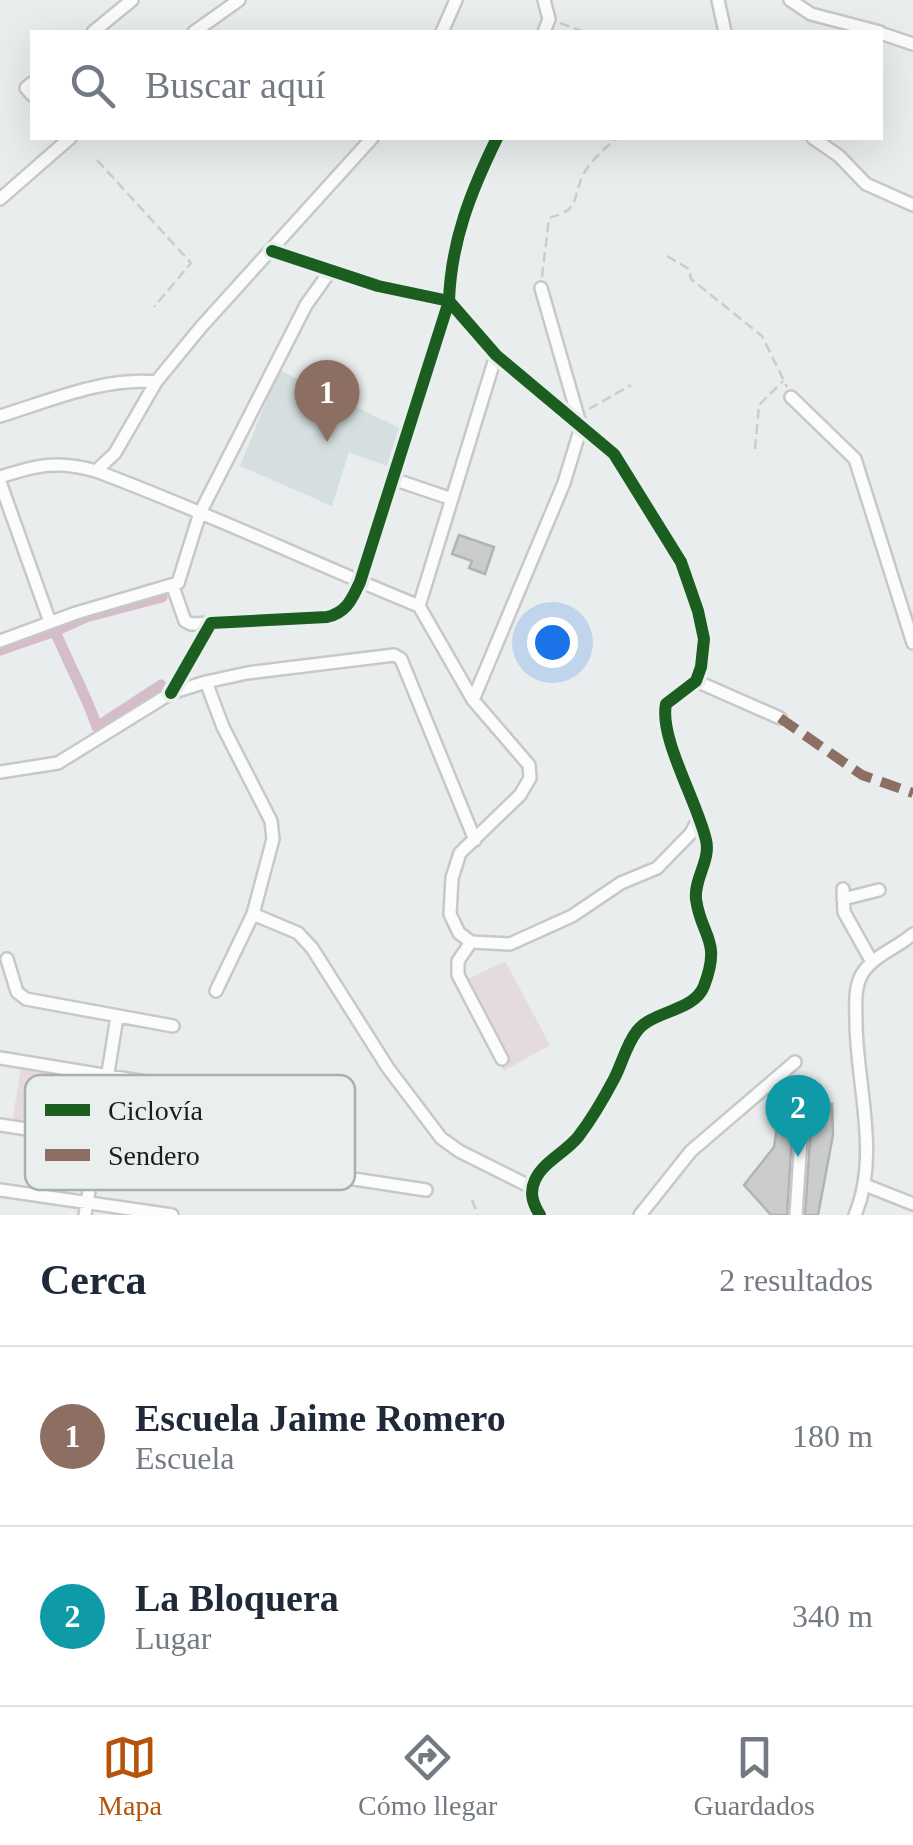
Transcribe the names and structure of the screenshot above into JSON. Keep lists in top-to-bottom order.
{
  "legend": ["Ciclovía", "Sendero"],
  "page": {
    "search": "Buscar aquí",
    "pins": ["1", "2"],
    "heading": ["Cerca", "2 resultados"],
    "list": [
      {
        "mark": "1",
        "name": "Escuela Jaime Romero",
        "note": "Escuela",
        "value": "180 m"
      },
      {
        "mark": "2",
        "name": "La Bloquera",
        "note": "Lugar",
        "value": "340 m"
      }
    ],
    "nav": ["Mapa", "Cómo llegar", "Guardados"]
  }
}
